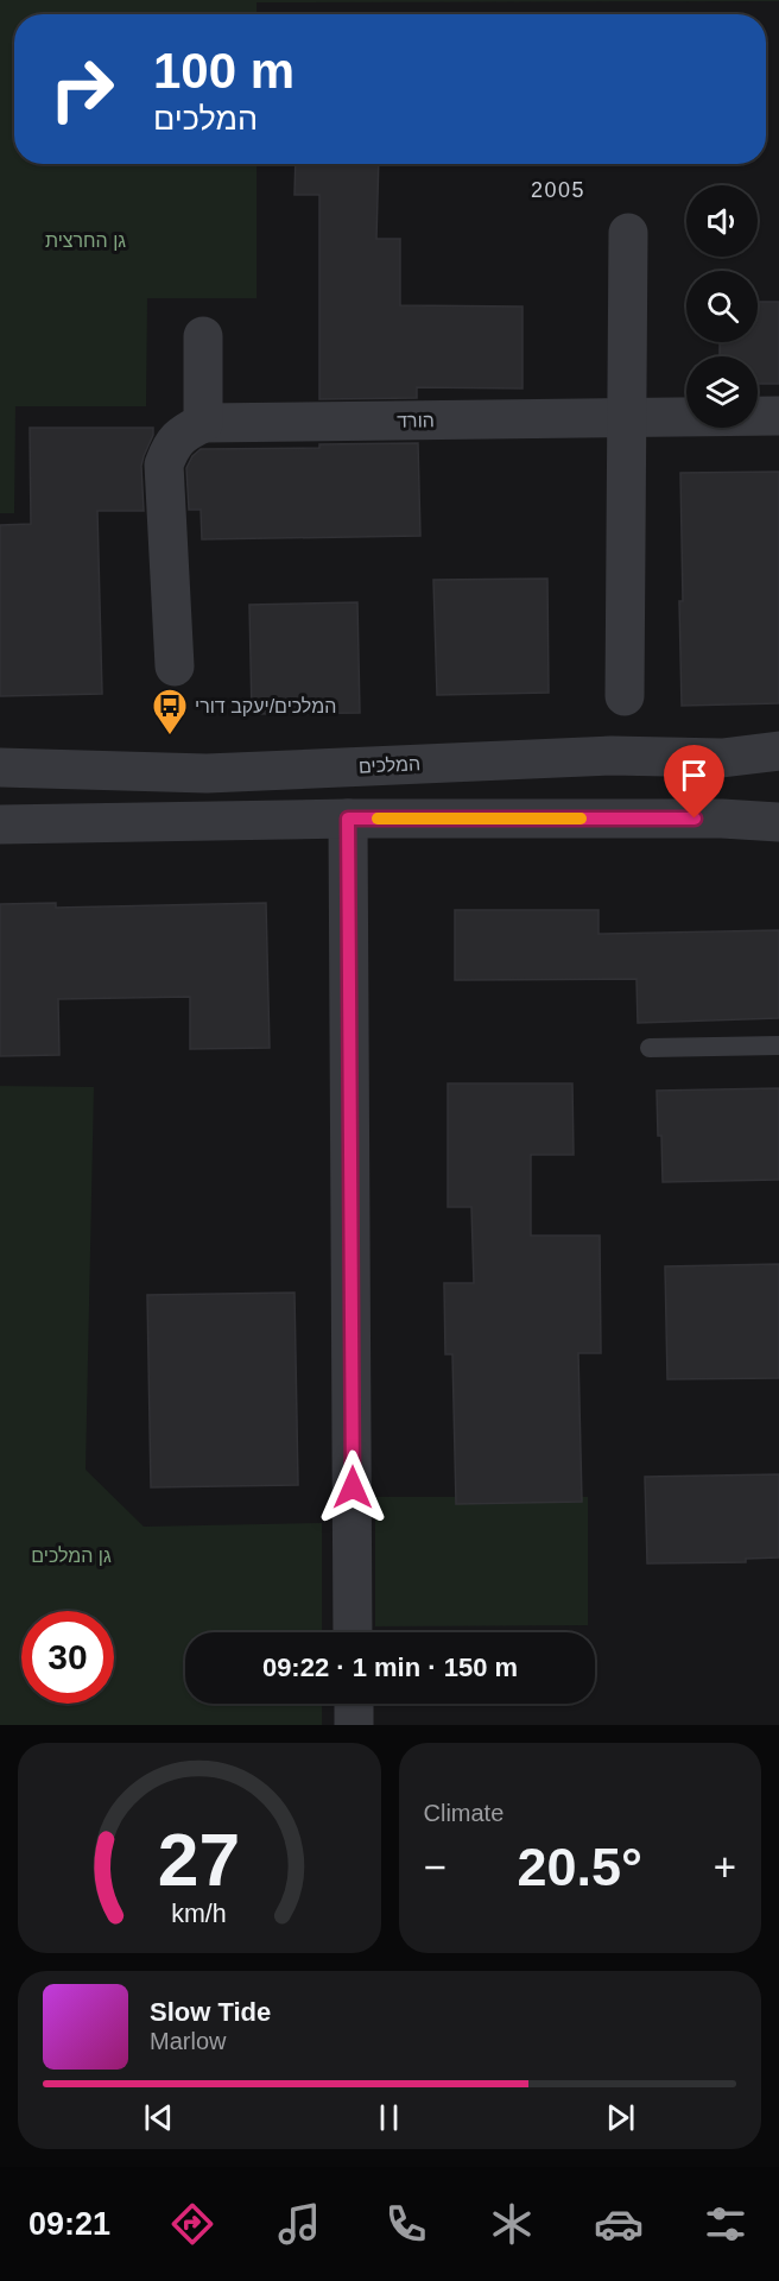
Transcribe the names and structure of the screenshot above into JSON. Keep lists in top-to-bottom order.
{
  "streets": {
    "street": ["הורד", "המלכים"]
  },
  "districts": ["2005"],
  "parks": ["גן החרצית", "גן המלכים"],
  "places": {
    "bus stop": ["המלכים/יעקב דורי"]
  },
  "page": {
    "turn": ["100 m", "המלכים"],
    "limit": "30",
    "trip": "09:22 · 1 min · 150 m",
    "tile": "Climate",
    "heat": ["−", "20.5°", "+"],
    "song": ["Slow Tide", "Marlow"],
    "tabs": "09:21",
    "gauge": ["27", "km/h"]
  }
}
